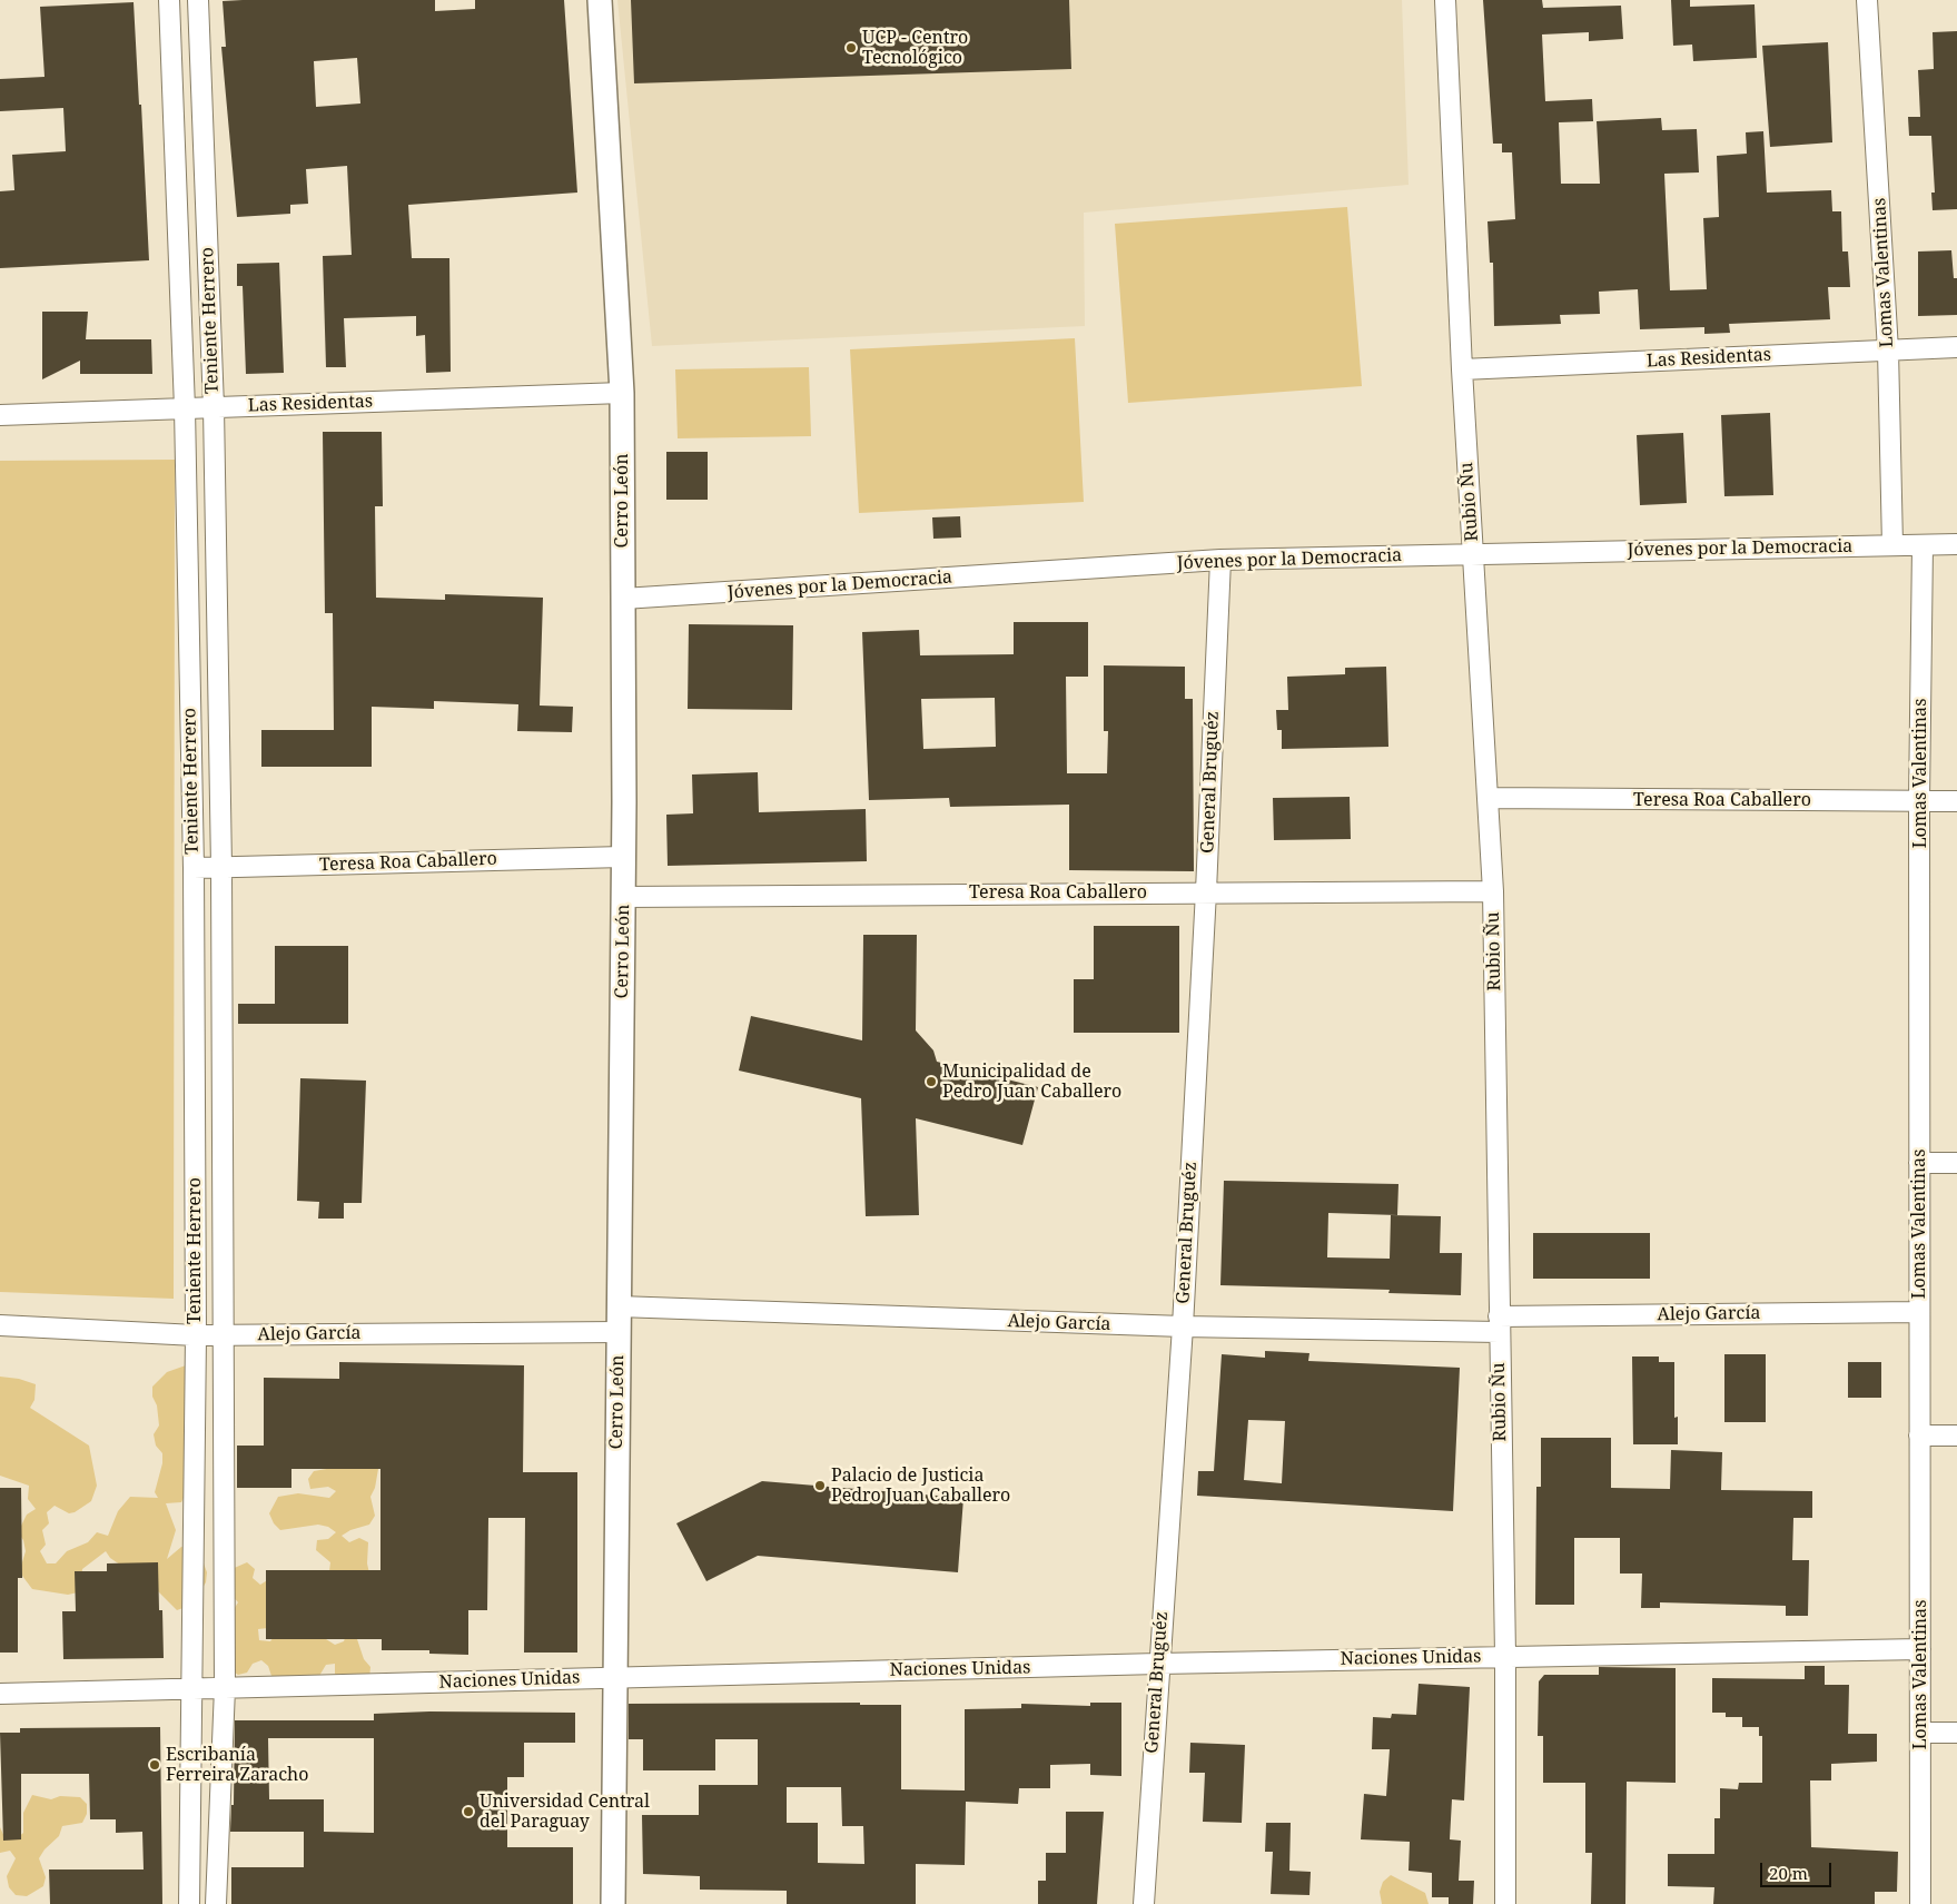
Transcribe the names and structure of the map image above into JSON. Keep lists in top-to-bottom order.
{
  "streets": {
    "street": [
      "Lomas Valentinas",
      "Teniente Herrero",
      "Las Residentas",
      "Cerro León",
      "Rubio Ñu",
      "Jóvenes por la Democracia",
      "General Bruguéz",
      "Teresa Roa Caballero",
      "Alejo García",
      "Naciones Unidas"
    ]
  },
  "crossings": [
    ["Lomas Valentinas", "Las Residentas"],
    ["Lomas Valentinas", "Jóvenes por la Democracia"],
    ["Lomas Valentinas", "Teresa Roa Caballero"],
    ["Lomas Valentinas", "Alejo García"],
    ["Lomas Valentinas", "Naciones Unidas"],
    ["Teniente Herrero", "Las Residentas"],
    ["Teniente Herrero", "Teresa Roa Caballero"],
    ["Teniente Herrero", "Alejo García"],
    ["Teniente Herrero", "Naciones Unidas"],
    ["Las Residentas", "Cerro León"],
    ["Las Residentas", "Rubio Ñu"],
    ["Cerro León", "Jóvenes por la Democracia"],
    ["Cerro León", "Teresa Roa Caballero"],
    ["Cerro León", "Alejo García"],
    ["Cerro León", "Naciones Unidas"],
    ["Rubio Ñu", "Jóvenes por la Democracia"],
    ["Rubio Ñu", "Teresa Roa Caballero"],
    ["Rubio Ñu", "Alejo García"],
    ["Rubio Ñu", "Naciones Unidas"],
    ["Jóvenes por la Democracia", "General Bruguéz"],
    ["General Bruguéz", "Teresa Roa Caballero"],
    ["General Bruguéz", "Alejo García"],
    ["General Bruguéz", "Naciones Unidas"]
  ],
  "places": [
    "UCP - Centro Tecnológico",
    "Municipalidad de Pedro Juan Caballero",
    "Palacio de Justicia Pedro Juan Caballero",
    "Escribanía Ferreira Zaracho",
    "Universidad Central del Paraguay"
  ],
  "scale_bar": "20 m"
}
